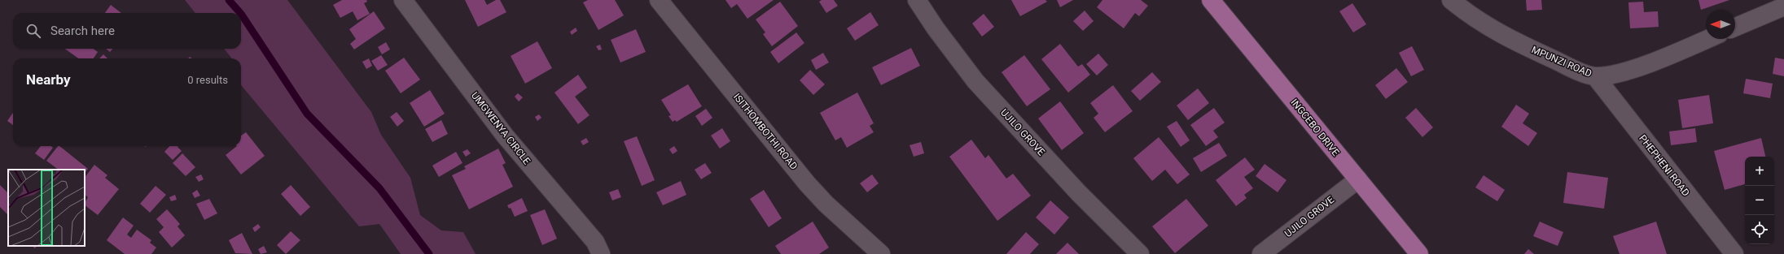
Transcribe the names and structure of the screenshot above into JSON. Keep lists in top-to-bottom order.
{
  "streets": {
    "main road": ["INGCEBO DRIVE"],
    "street": [
      "MPUNZI ROAD",
      "UMGWENYA CIRCLE",
      "ISITHOMBOTHI ROAD",
      "UJILO GROVE",
      "PHEPHENI ROAD"
    ]
  },
  "crossings": [
    ["MPUNZI ROAD", "PHEPHENI ROAD"],
    ["INGCEBO DRIVE", "UJILO GROVE"]
  ],
  "north": "left",
  "page": {
    "search": "Search here",
    "heading": ["Nearby", "0 results"],
    "map_buttons": ["+", "−"]
  }
}
